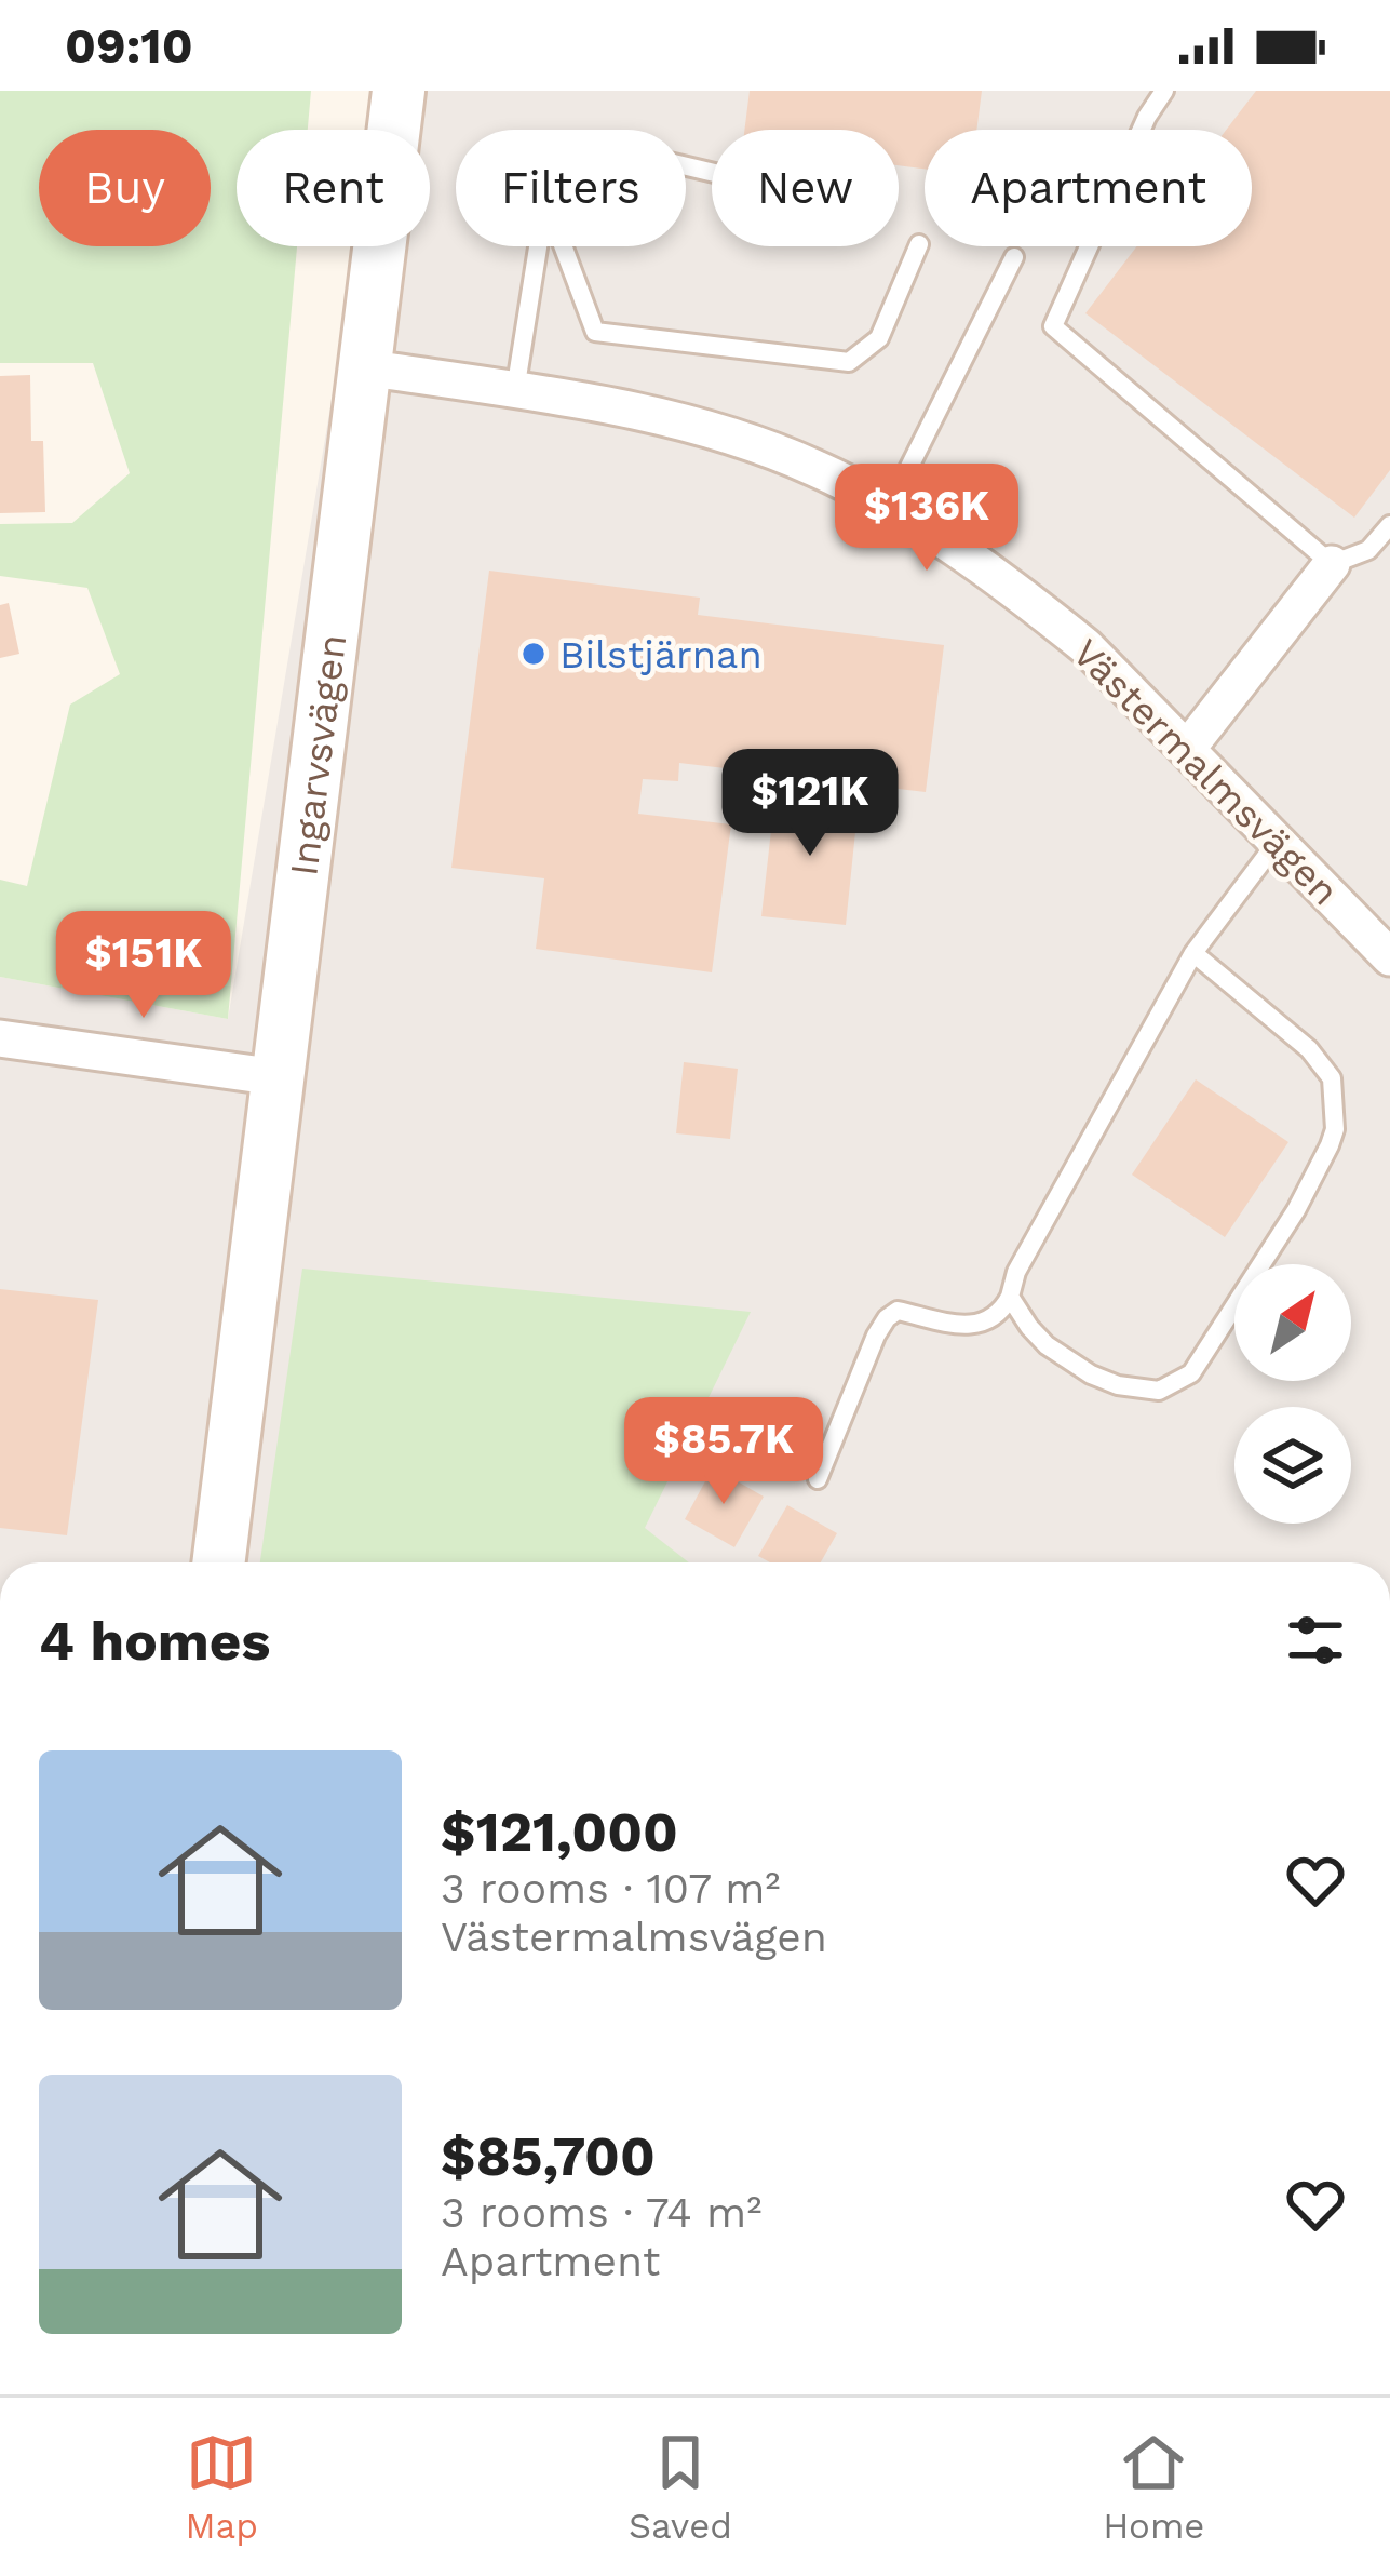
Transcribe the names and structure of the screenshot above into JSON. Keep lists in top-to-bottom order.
{
  "streets": {
    "street": ["Ingarvsvägen", "Västermalmsvägen"]
  },
  "crossings": [
    ["Ingarvsvägen", "Västermalmsvägen"]
  ],
  "places": ["Bilstjärnan"],
  "north": "top right",
  "page": {
    "status": "09:10",
    "chip": [
      "Buy",
      "Rent",
      "Filters",
      "New",
      "Apartment"
    ],
    "price": [
      "$136K",
      "$121K",
      "$151K",
      "$85.7K"
    ],
    "heading": "4 homes",
    "list": [
      {
        "name": "$121,000",
        "note": "3 rooms · 107 m² · Västermalmsvägen"
      },
      {
        "name": "$85,700",
        "note": "3 rooms · 74 m² · Apartment"
      }
    ],
    "tabs": ["Map", "Saved", "Home"]
  }
}
